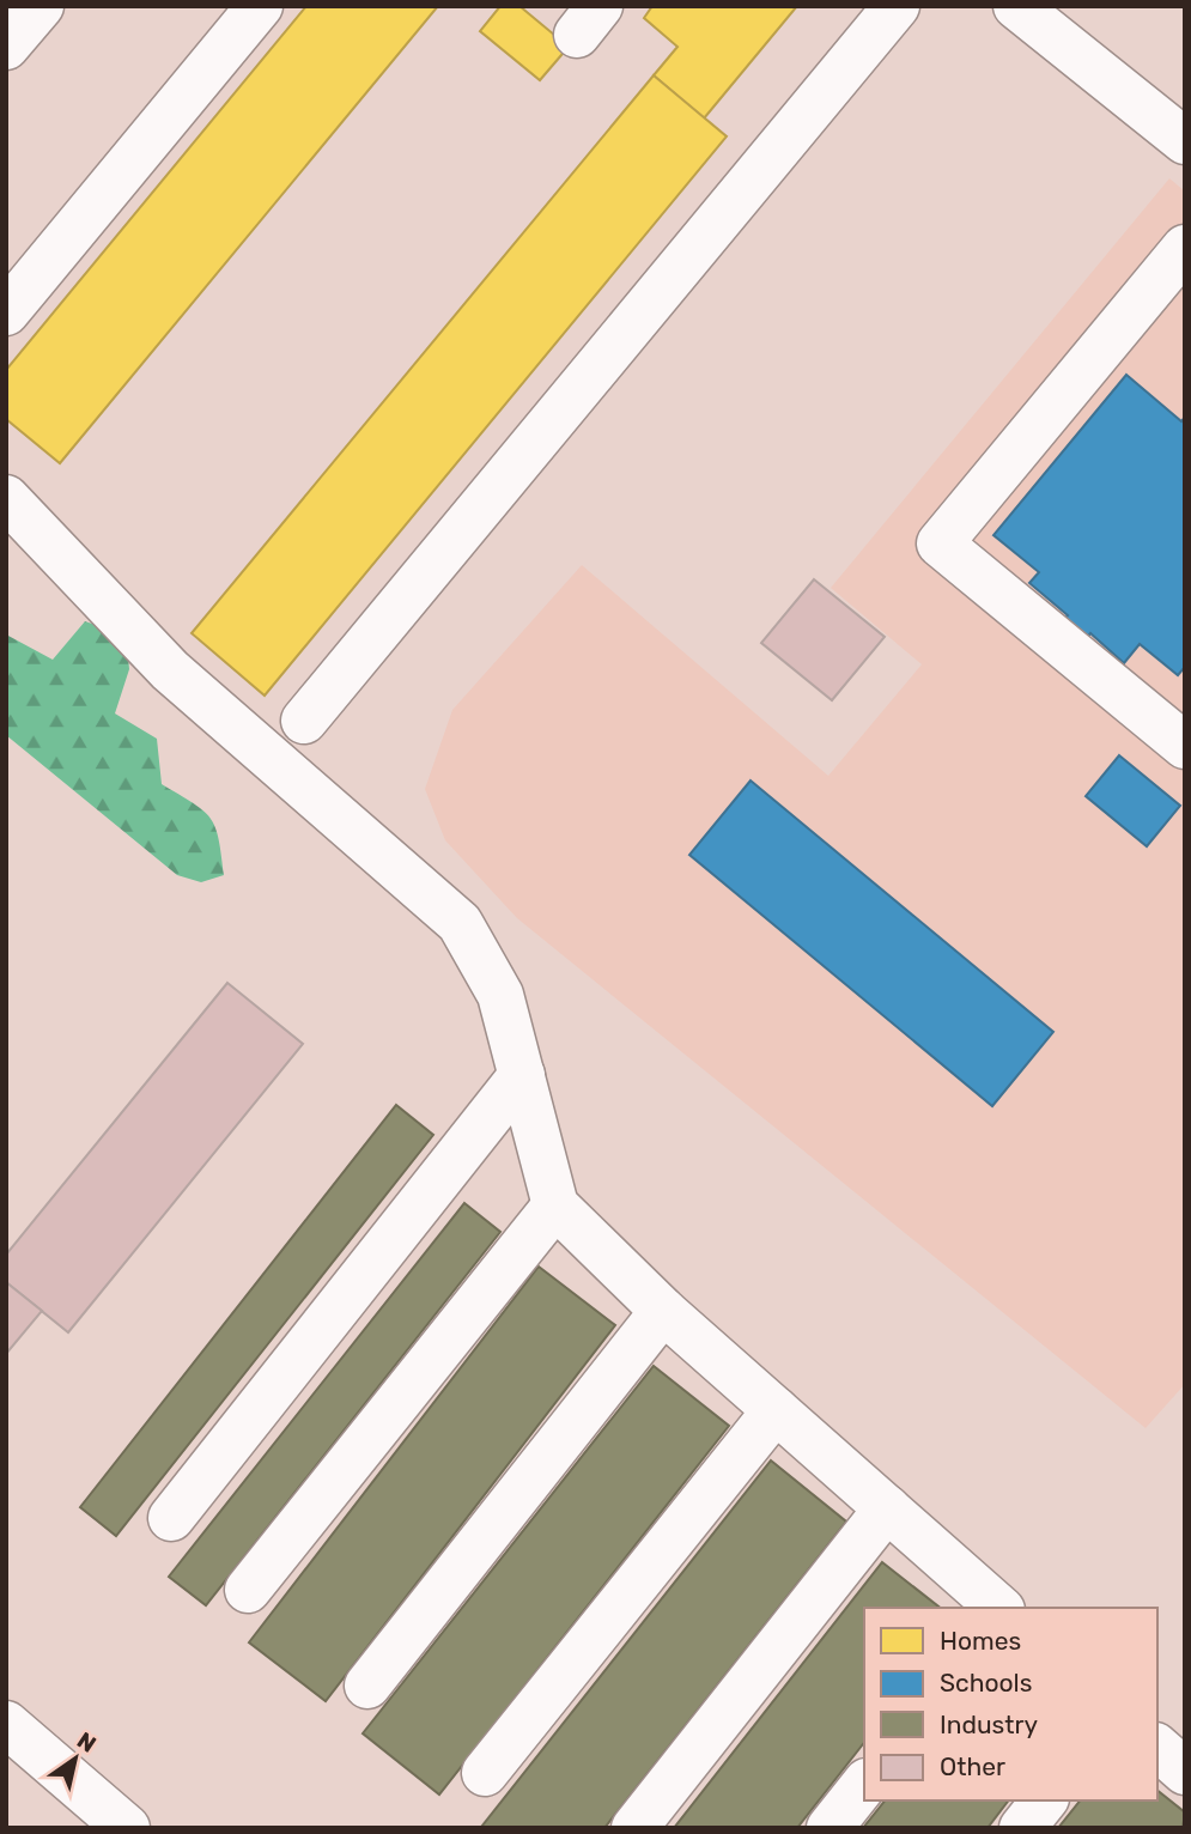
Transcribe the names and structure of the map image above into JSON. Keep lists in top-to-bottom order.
{
  "legend": [
    "Homes",
    "Schools",
    "Industry",
    "Other"
  ],
  "north": "top right"
}
